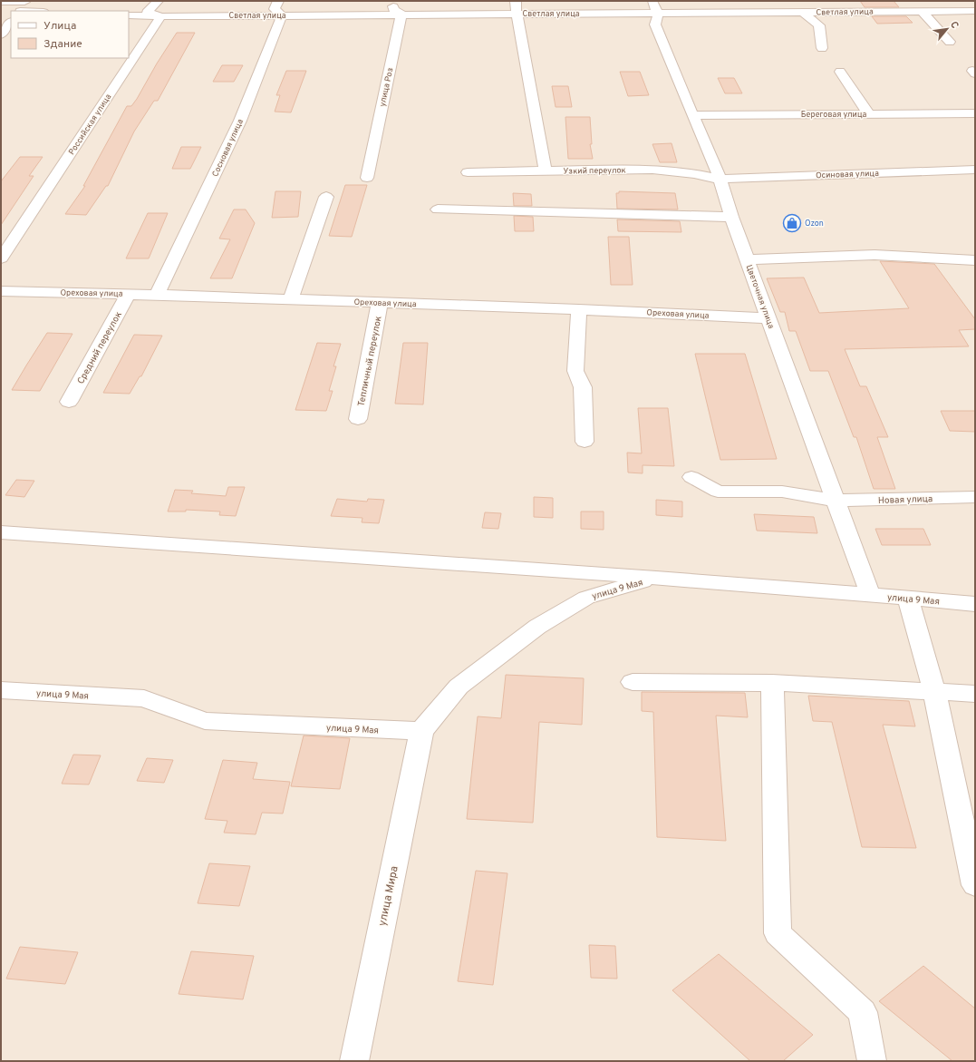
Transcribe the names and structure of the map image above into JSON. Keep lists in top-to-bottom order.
{
  "streets": {
    "street": [
      "Светлая улица",
      "улица Роз",
      "Береговая улица",
      "Российская улица",
      "Сосновая улица",
      "Узкий переулок",
      "Осиновая улица",
      "Ореховая улица",
      "Цветочная улица",
      "Средний переулок",
      "Тепличный переулок",
      "Новая улица",
      "улица 9 Мая",
      "улица Мира"
    ]
  },
  "crossings": [
    ["Светлая улица", "улица Роз"],
    ["Светлая улица", "Российская улица"],
    ["Светлая улица", "Сосновая улица"],
    ["Светлая улица", "Цветочная улица"],
    ["Береговая улица", "Цветочная улица"],
    ["Сосновая улица", "Ореховая улица"],
    ["Узкий переулок", "Осиновая улица"],
    ["Узкий переулок", "Цветочная улица"],
    ["Осиновая улица", "Цветочная улица"],
    ["Ореховая улица", "Цветочная улица"],
    ["Ореховая улица", "Средний переулок"],
    ["Ореховая улица", "Тепличный переулок"],
    ["Цветочная улица", "Новая улица"],
    ["Цветочная улица", "улица 9 Мая"],
    ["улица 9 Мая", "улица Мира"]
  ],
  "places": {
    "shop": ["Ozon"]
  },
  "legend": ["Улица", "Здание"],
  "north": "top right"
}
